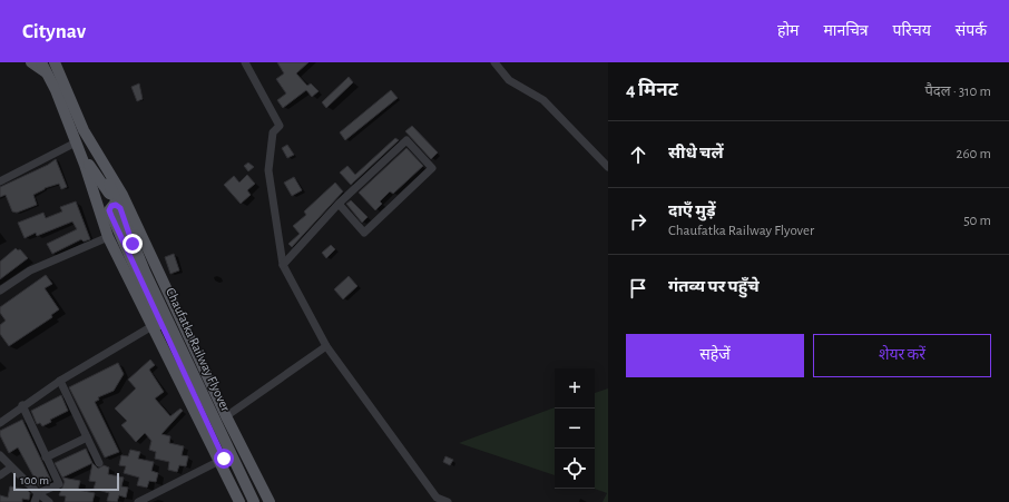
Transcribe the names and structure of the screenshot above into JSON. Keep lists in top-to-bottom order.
{
  "streets": {
    "main road": ["Chaufatka Railway Flyover"]
  },
  "scale_bar": "100 m",
  "page": {
    "header": "Citynav",
    "nav": [
      "होम",
      "मानचित्र",
      "परिचय",
      "संपर्क"
    ],
    "heading": ["4 मिनट", "पैदल · 310 m"],
    "list": [
      ["सीधे चलें", "260 m"],
      ["दाएँ मुड़ें", "Chaufatka Railway Flyover", "50 m"],
      "गंतव्य पर पहुँचे"
    ],
    "buttons": ["सहेजें", "शेयर करें"],
    "map_buttons": ["+", "−"],
    "scale": "100 m"
  }
}
